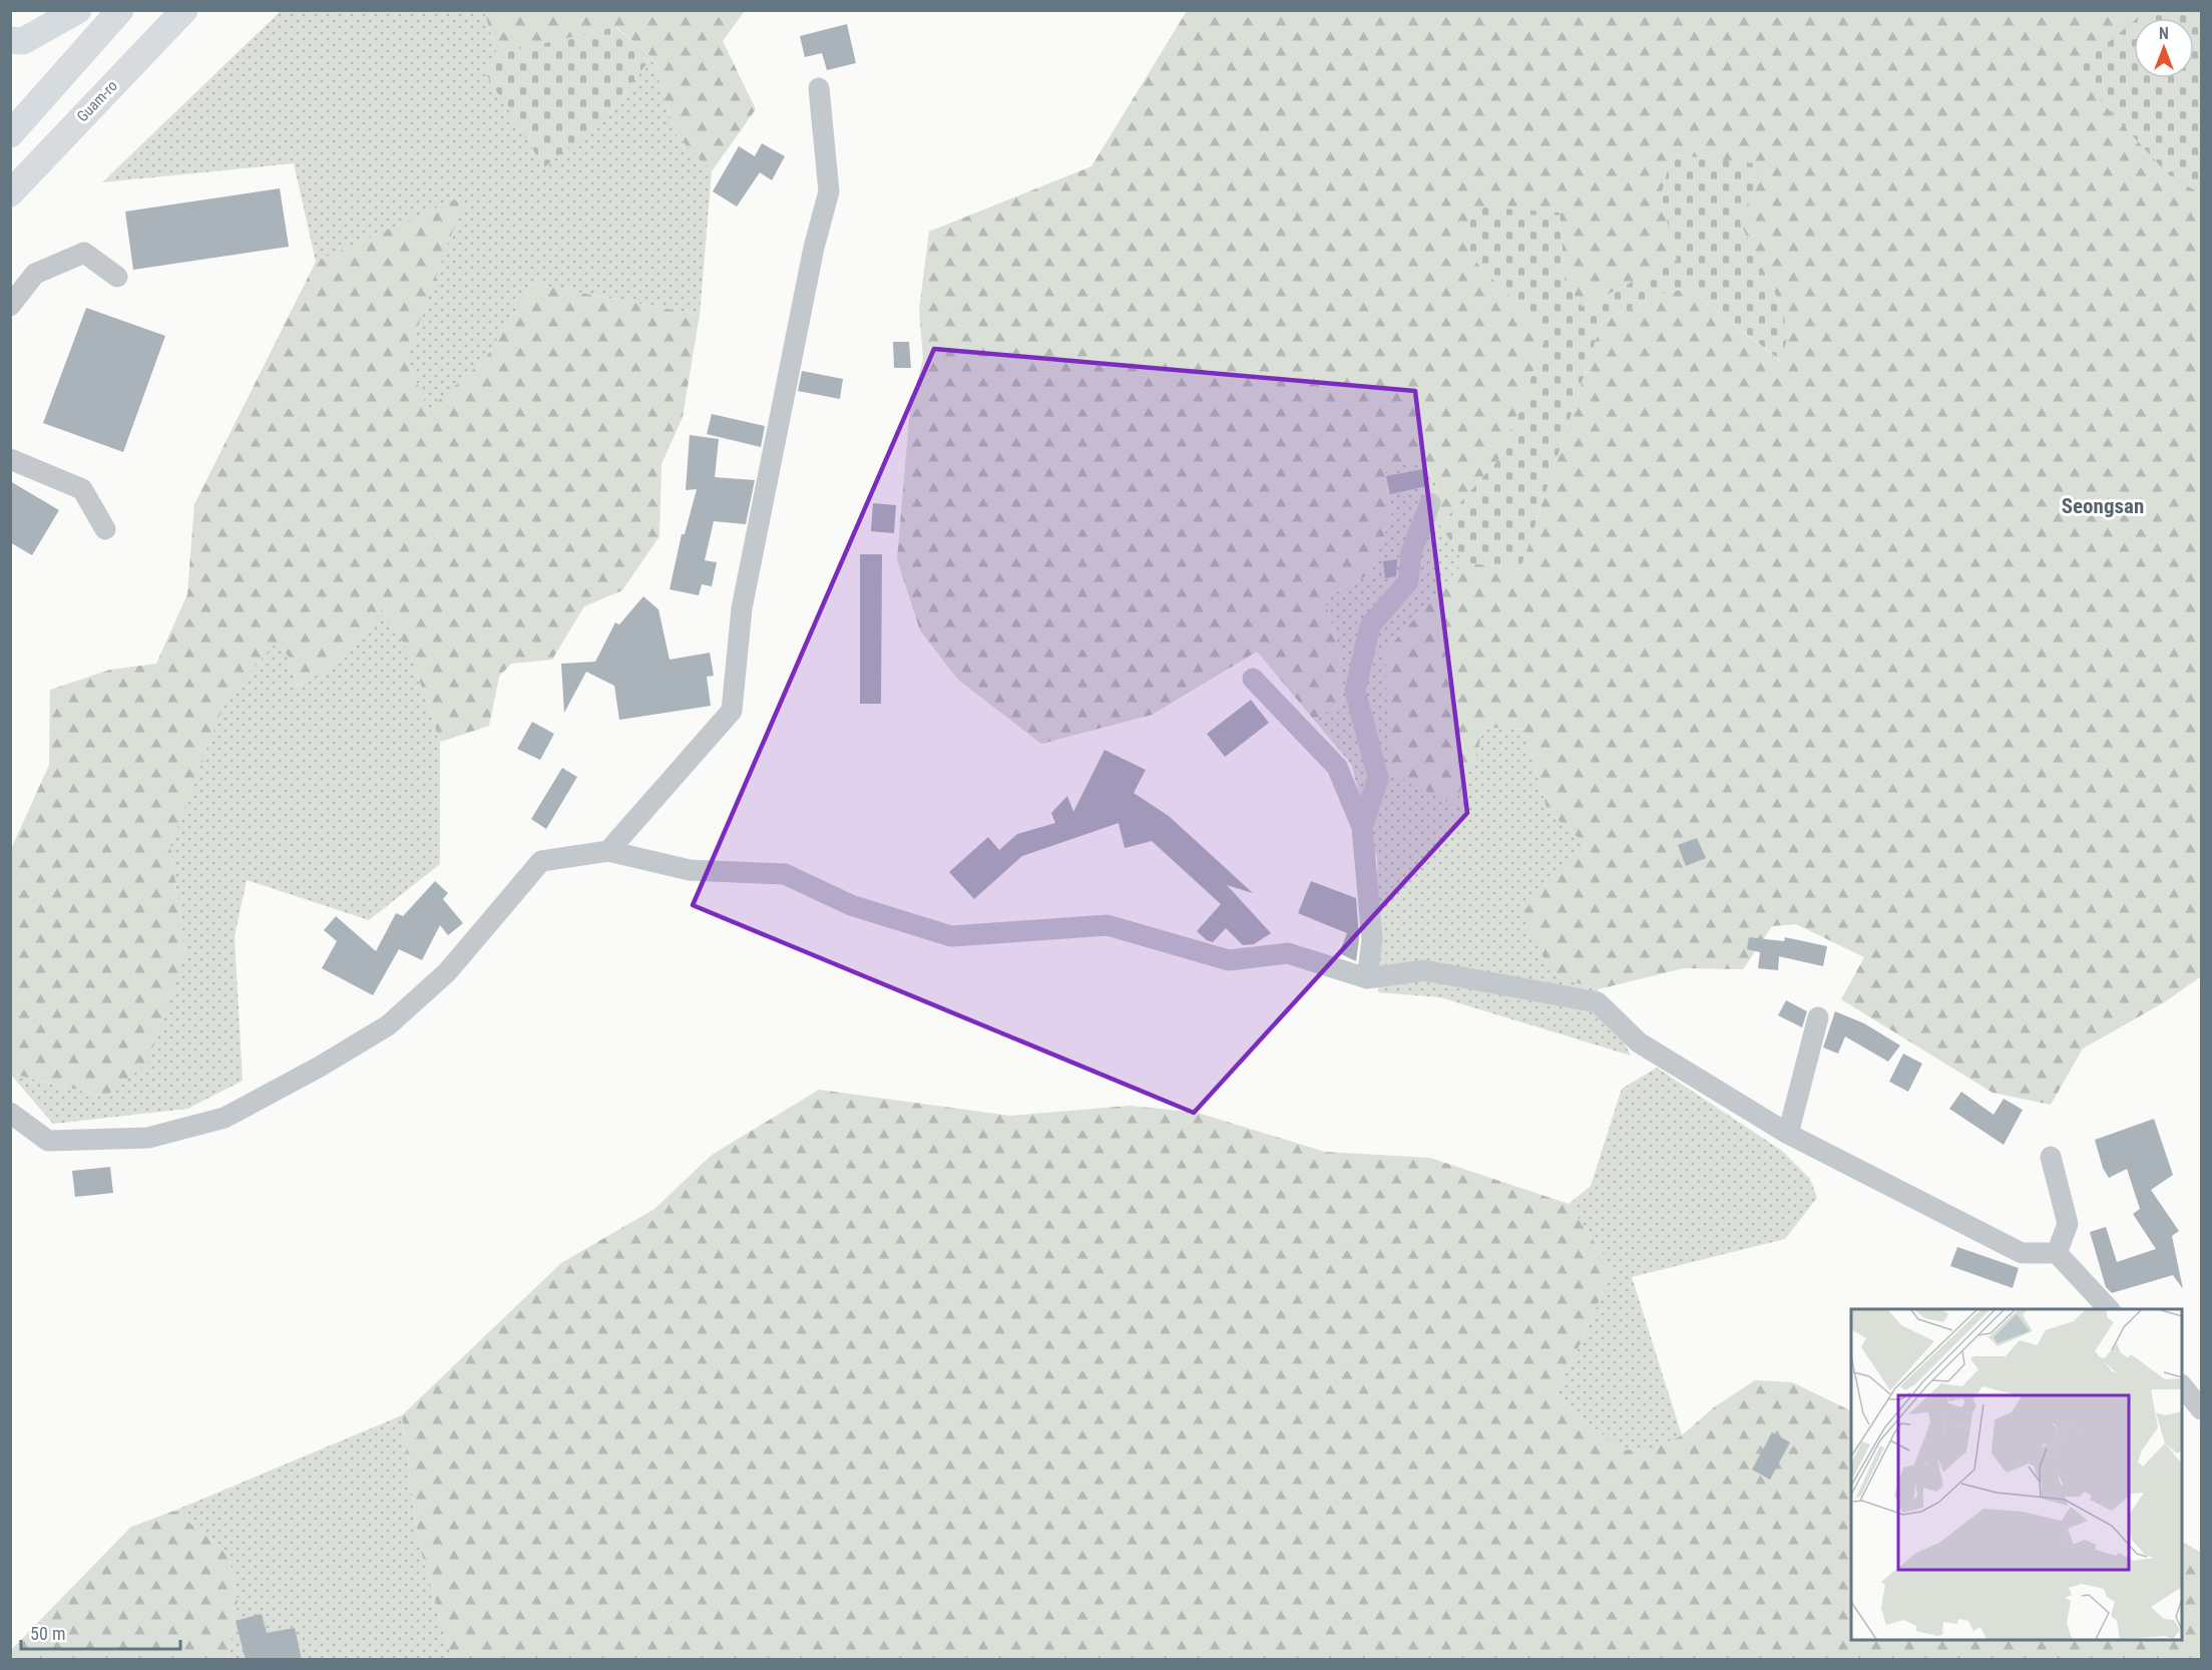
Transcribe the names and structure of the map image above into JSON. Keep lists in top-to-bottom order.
{
  "streets": {
    "main road": ["Guam-ro"]
  },
  "districts": ["Seongsan"],
  "scale_bar": "50 m",
  "north": "top"
}
